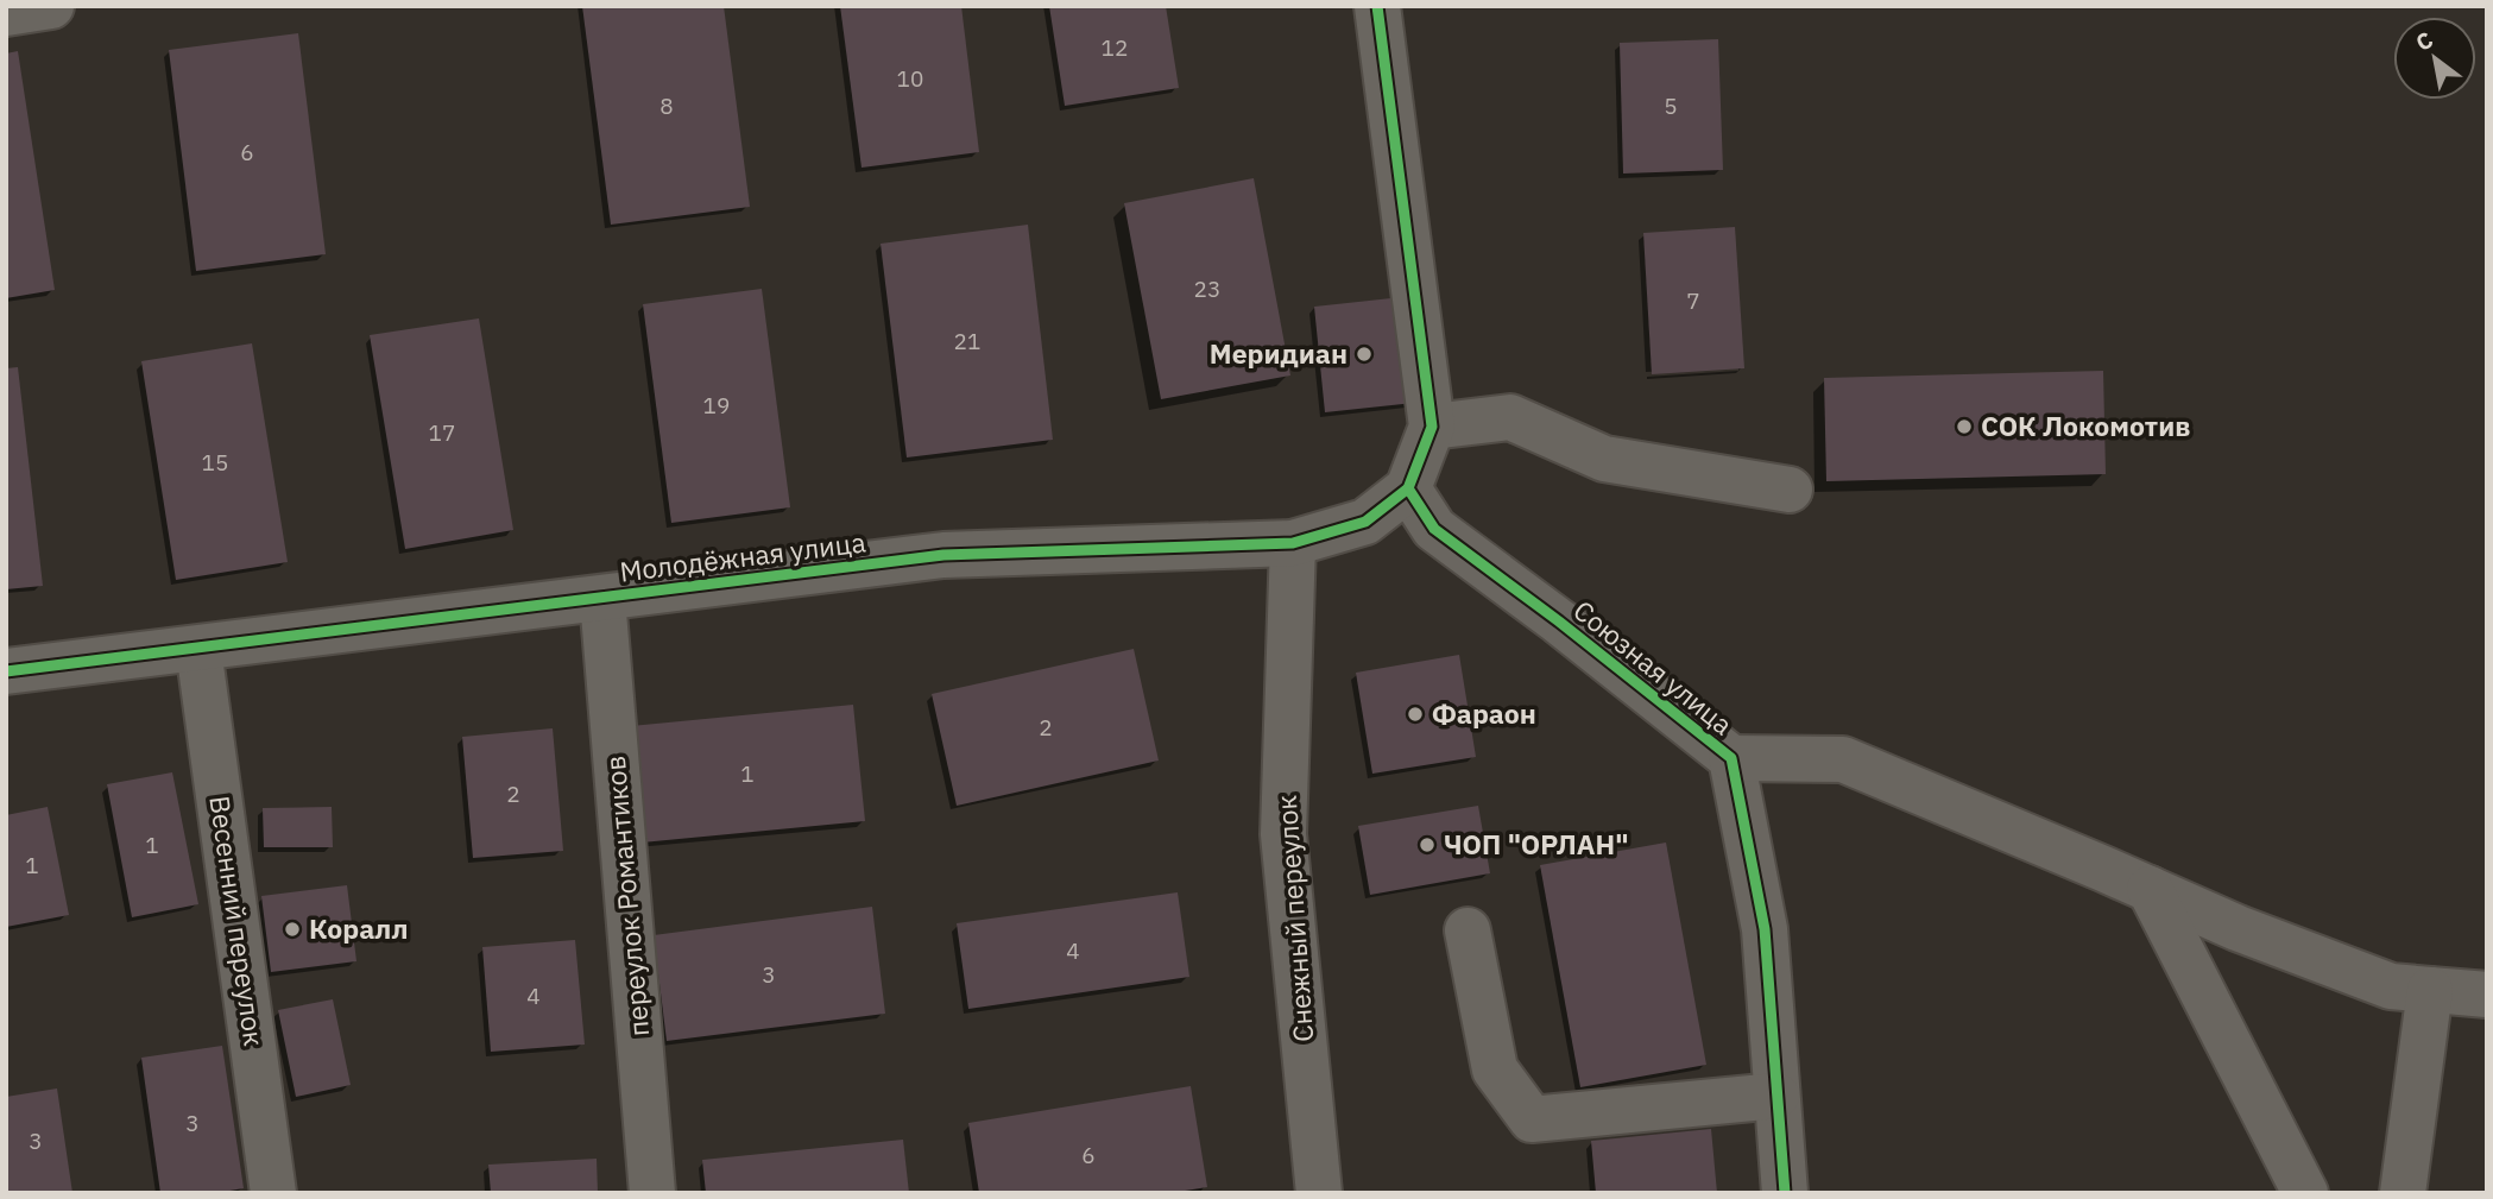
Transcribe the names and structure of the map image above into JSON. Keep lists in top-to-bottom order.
{
  "streets": {
    "street": [
      "Молодёжная улица",
      "Союзная улица",
      "переулок Романтиков",
      "Снежный переулок",
      "Весенний переулок"
    ]
  },
  "crossings": [
    ["Молодёжная улица", "Союзная улица"],
    ["Молодёжная улица", "переулок Романтиков"],
    ["Молодёжная улица", "Снежный переулок"],
    ["Молодёжная улица", "Весенний переулок"]
  ],
  "places": [
    "Меридиан",
    "СОК Локомотив",
    "Фараон",
    "ЧОП \"ОРЛАН\"",
    "Коралл"
  ],
  "house_numbers": [
    "12",
    "10",
    "8",
    "5",
    "6",
    "23",
    "7",
    "21",
    "19",
    "17",
    "15",
    "2",
    "1",
    "2",
    "1",
    "1",
    "4",
    "3",
    "4",
    "3",
    "3",
    "6"
  ],
  "north": "top left"
}
